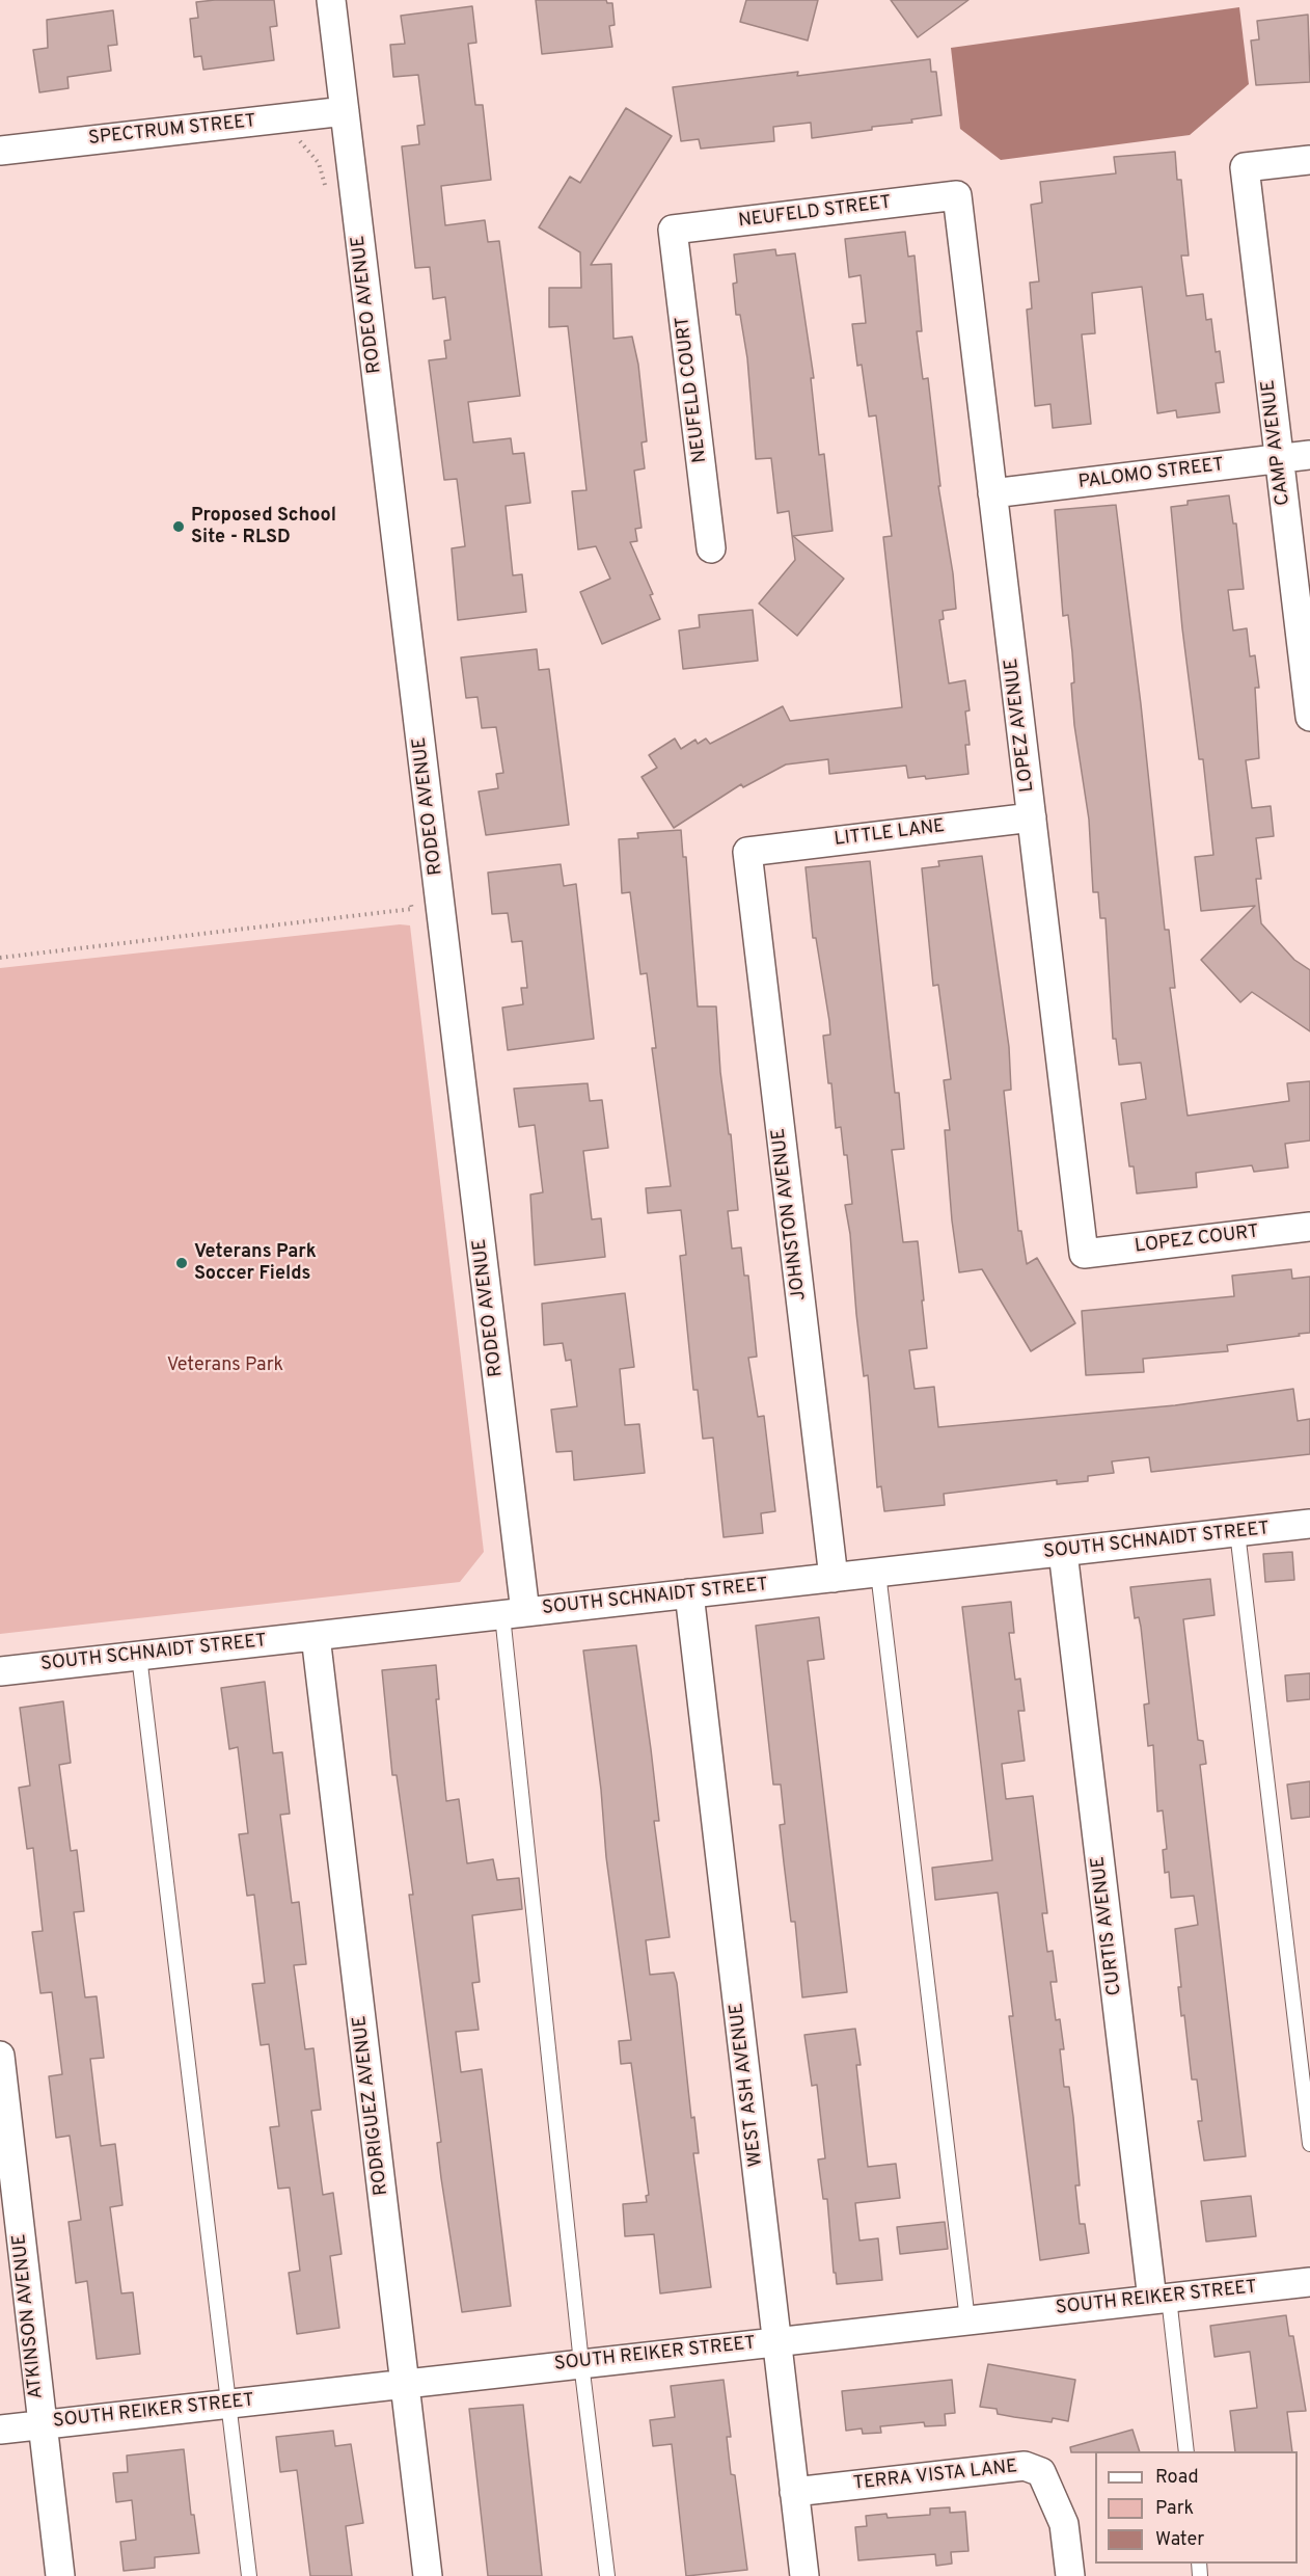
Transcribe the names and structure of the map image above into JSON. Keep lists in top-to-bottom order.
{
  "streets": {
    "street": [
      "SPECTRUM STREET",
      "NEUFELD STREET",
      "RODEO AVENUE",
      "NEUFELD COURT",
      "CAMP AVENUE",
      "PALOMO STREET",
      "LOPEZ AVENUE",
      "LITTLE LANE",
      "JOHNSTON AVENUE",
      "LOPEZ COURT",
      "SOUTH SCHNAIDT STREET",
      "CURTIS AVENUE",
      "WEST ASH AVENUE",
      "RODRIGUEZ AVENUE",
      "SOUTH REIKER STREET",
      "ATKINSON AVENUE",
      "TERRA VISTA LANE"
    ]
  },
  "crossings": [
    ["SPECTRUM STREET", "RODEO AVENUE"],
    ["NEUFELD STREET", "NEUFELD COURT"],
    ["NEUFELD STREET", "LOPEZ AVENUE"],
    ["RODEO AVENUE", "SOUTH SCHNAIDT STREET"],
    ["CAMP AVENUE", "PALOMO STREET"],
    ["PALOMO STREET", "LOPEZ AVENUE"],
    ["LOPEZ AVENUE", "LITTLE LANE"],
    ["LOPEZ AVENUE", "LOPEZ COURT"],
    ["LITTLE LANE", "JOHNSTON AVENUE"],
    ["JOHNSTON AVENUE", "SOUTH SCHNAIDT STREET"],
    ["SOUTH SCHNAIDT STREET", "CURTIS AVENUE"],
    ["SOUTH SCHNAIDT STREET", "WEST ASH AVENUE"],
    ["SOUTH SCHNAIDT STREET", "RODRIGUEZ AVENUE"],
    ["CURTIS AVENUE", "SOUTH REIKER STREET"],
    ["WEST ASH AVENUE", "SOUTH REIKER STREET"],
    ["WEST ASH AVENUE", "TERRA VISTA LANE"],
    ["RODRIGUEZ AVENUE", "SOUTH REIKER STREET"],
    ["SOUTH REIKER STREET", "ATKINSON AVENUE"]
  ],
  "parks": ["Veterans Park"],
  "places": ["Proposed School Site - RLSD", "Veterans Park Soccer Fields"],
  "legend": ["Road", "Park", "Water"]
}
